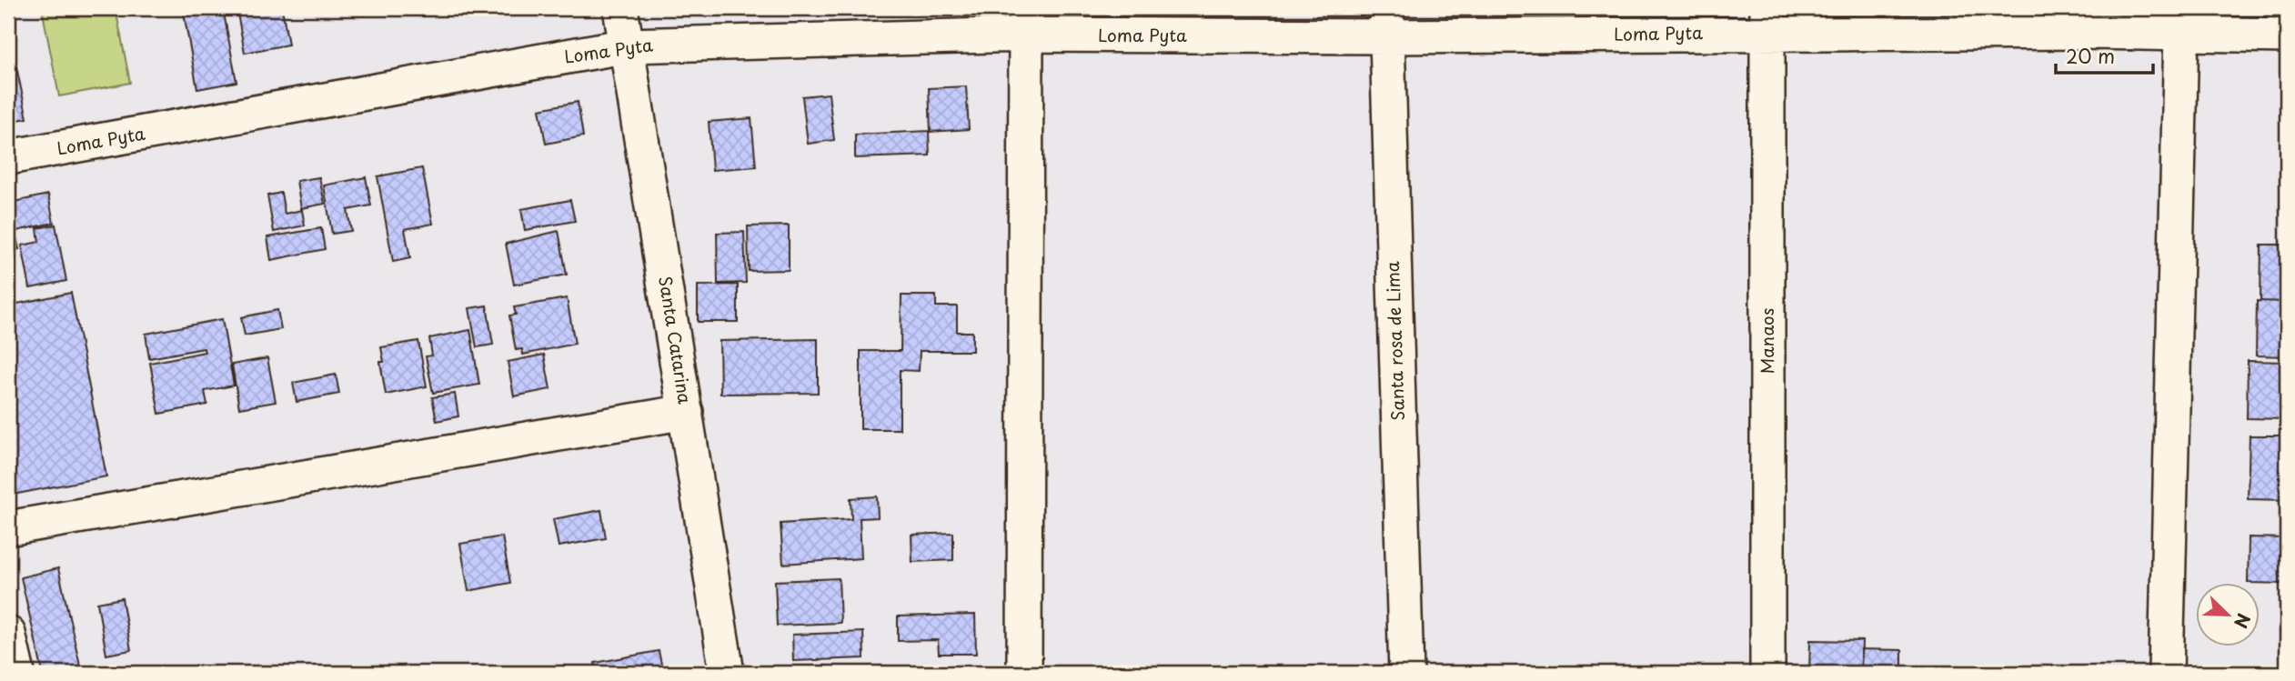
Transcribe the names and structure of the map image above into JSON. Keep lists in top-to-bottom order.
{
  "streets": {
    "street": [
      "Loma Pyta",
      "Santa Catarina",
      "Santa rosa de Lima",
      "Manaos"
    ]
  },
  "crossings": [
    ["Loma Pyta", "Santa Catarina"],
    ["Loma Pyta", "Santa rosa de Lima"],
    ["Loma Pyta", "Manaos"]
  ],
  "scale_bar": "20 m",
  "north": "bottom right"
}
